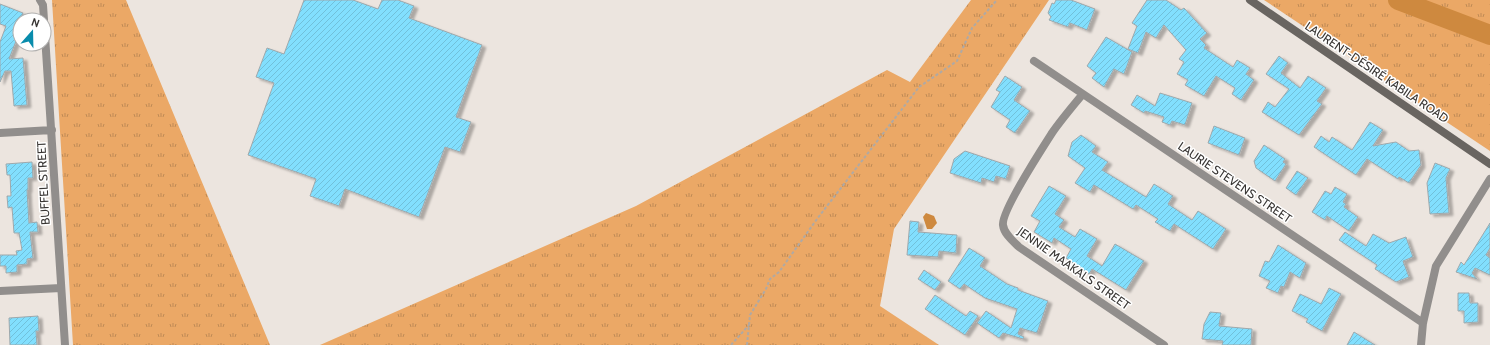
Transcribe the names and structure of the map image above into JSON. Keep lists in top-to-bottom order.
{
  "streets": {
    "street": [
      "LAURENT-DÉSIRÉ KABILA ROAD",
      "LAURIE STEVENS STREET",
      "BUFFEL STREET",
      "JENNIE MAAKALS STREET"
    ]
  },
  "crossings": [
    ["LAURIE STEVENS STREET", "JENNIE MAAKALS STREET"]
  ],
  "north": "top"
}
